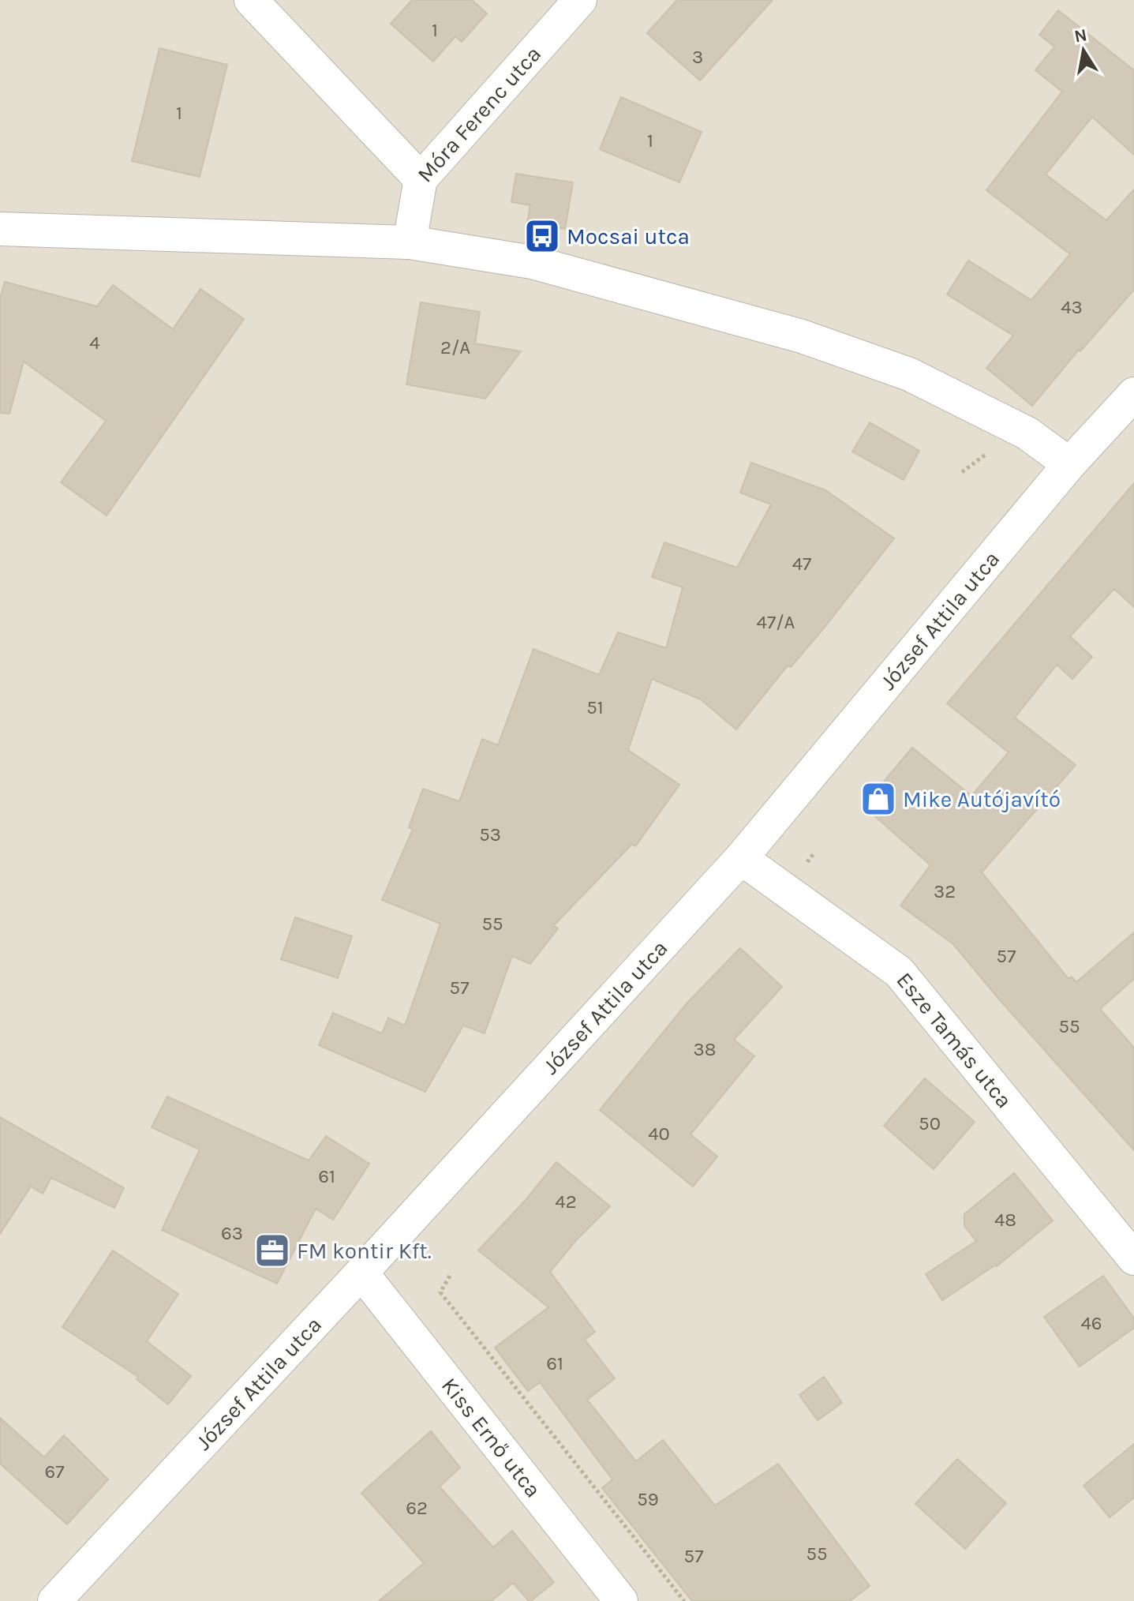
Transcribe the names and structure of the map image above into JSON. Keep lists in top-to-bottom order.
{
  "streets": {
    "street": [
      "Móra Ferenc utca",
      "József Attila utca",
      "Esze Tamás utca",
      "Kiss Ernő utca"
    ]
  },
  "crossings": [
    ["József Attila utca", "Esze Tamás utca"],
    ["József Attila utca", "Kiss Ernő utca"]
  ],
  "places": {
    "bus stop": ["Mocsai utca"],
    "shop": ["Mike Autójavító"],
    "office": ["FM kontir Kft."]
  },
  "house_numbers": [
    "1",
    "3",
    "1",
    "1",
    "43",
    "4",
    "2/A",
    "47",
    "47/A",
    "51",
    "53",
    "32",
    "55",
    "57",
    "57",
    "55",
    "38",
    "50",
    "40",
    "61",
    "42",
    "48",
    "63",
    "46",
    "61",
    "67",
    "59",
    "62",
    "55",
    "57"
  ],
  "north": "top"
}
